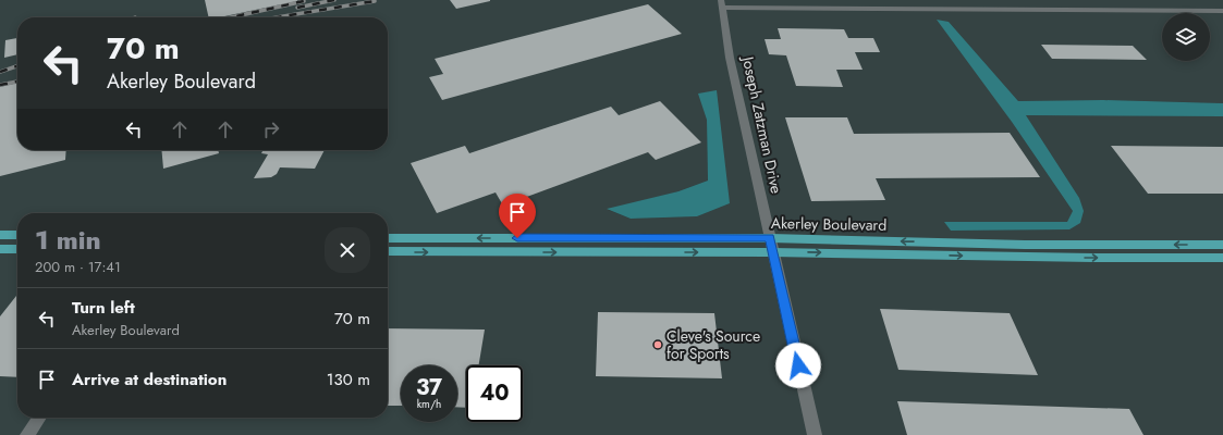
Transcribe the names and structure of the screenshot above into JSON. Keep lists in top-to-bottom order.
{
  "streets": {
    "main road": ["Akerley Boulevard"],
    "street": ["Joseph Zatzman Drive"]
  },
  "crossings": [
    ["Joseph Zatzman Drive", "Akerley Boulevard"]
  ],
  "places": ["Cleve's Source for Sports"],
  "page": {
    "turn": ["70 m", "Akerley Boulevard"],
    "heading": ["1 min", "200 m · 17:41"],
    "list": [
      {
        "name": "Turn left",
        "note": "Akerley Boulevard",
        "value": "70 m"
      },
      {
        "name": "Arrive at destination",
        "value": "130 m"
      }
    ],
    "speed": "37 km/h",
    "limit": "40"
  }
}
